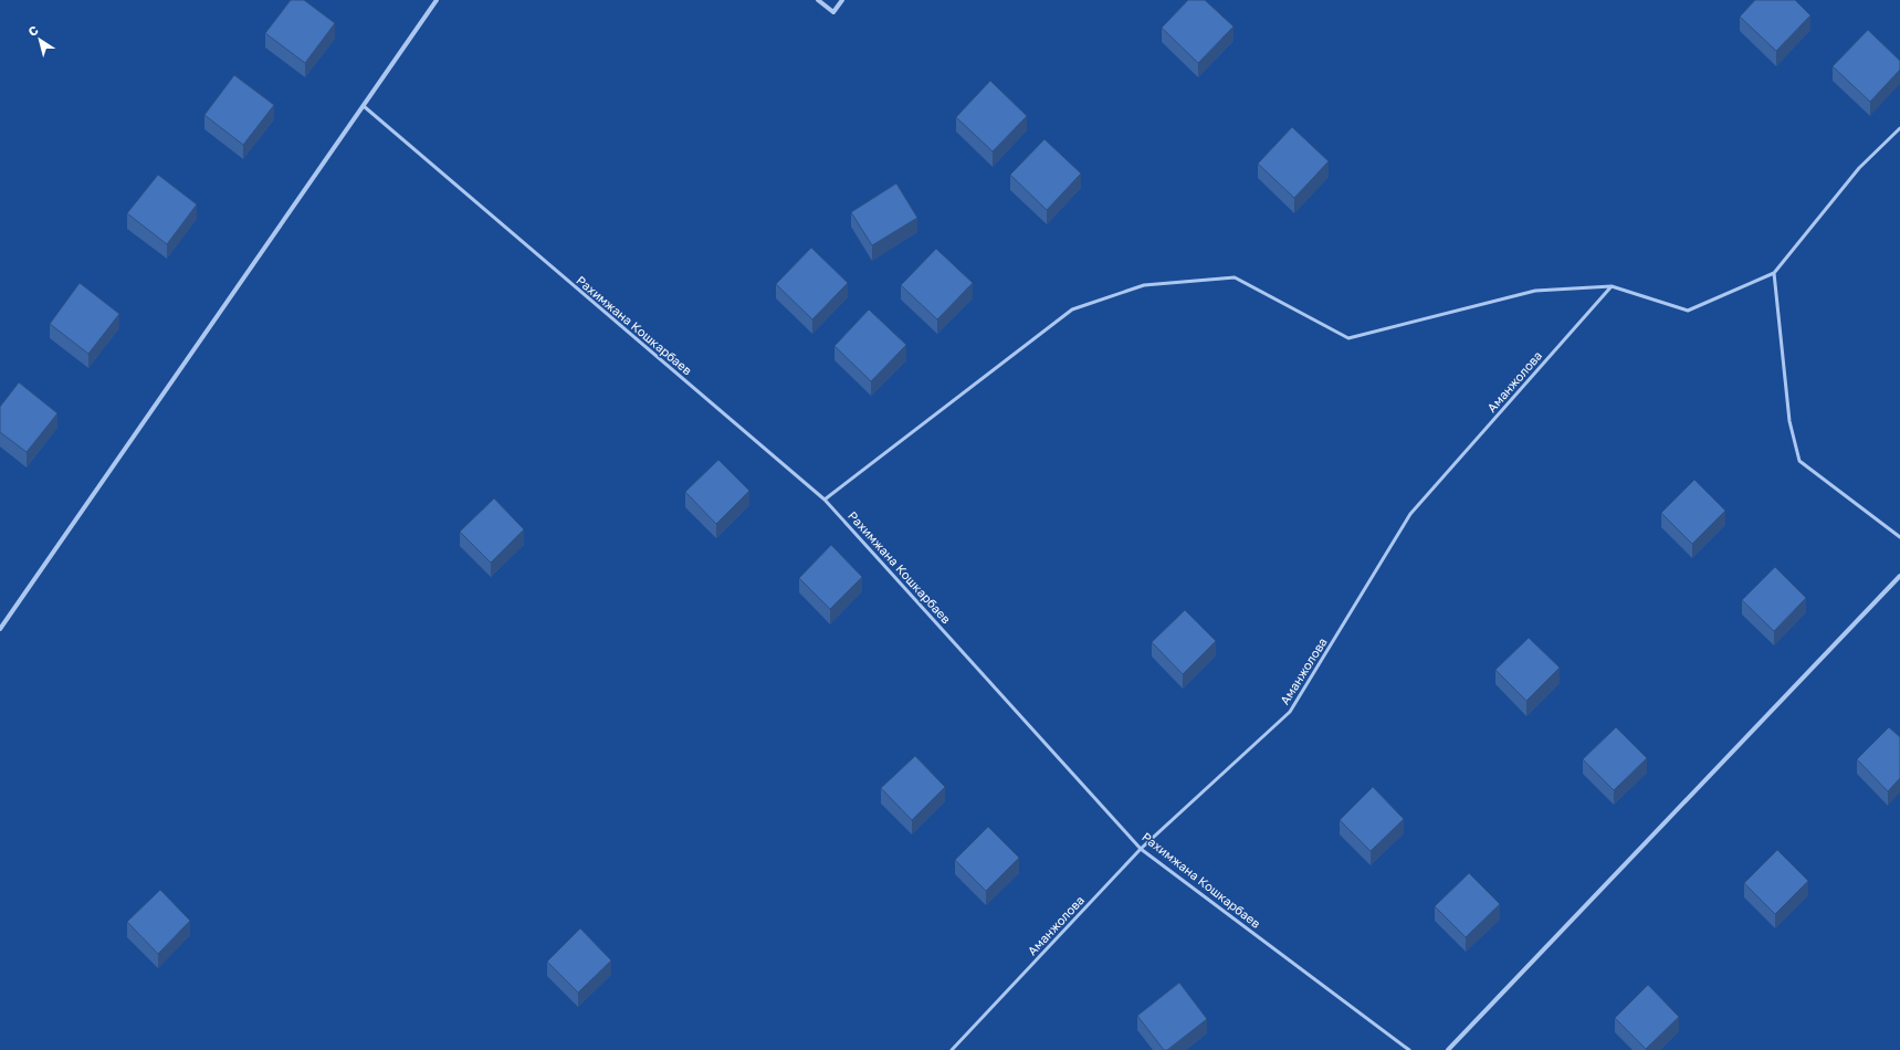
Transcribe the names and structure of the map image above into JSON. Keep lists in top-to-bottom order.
{
  "streets": {
    "lane": ["Рахимжана Кошкарбаев", "Аманжолова"]
  },
  "crossings": [
    ["Рахимжана Кошкарбаев", "Аманжолова"]
  ],
  "north": "top left"
}
